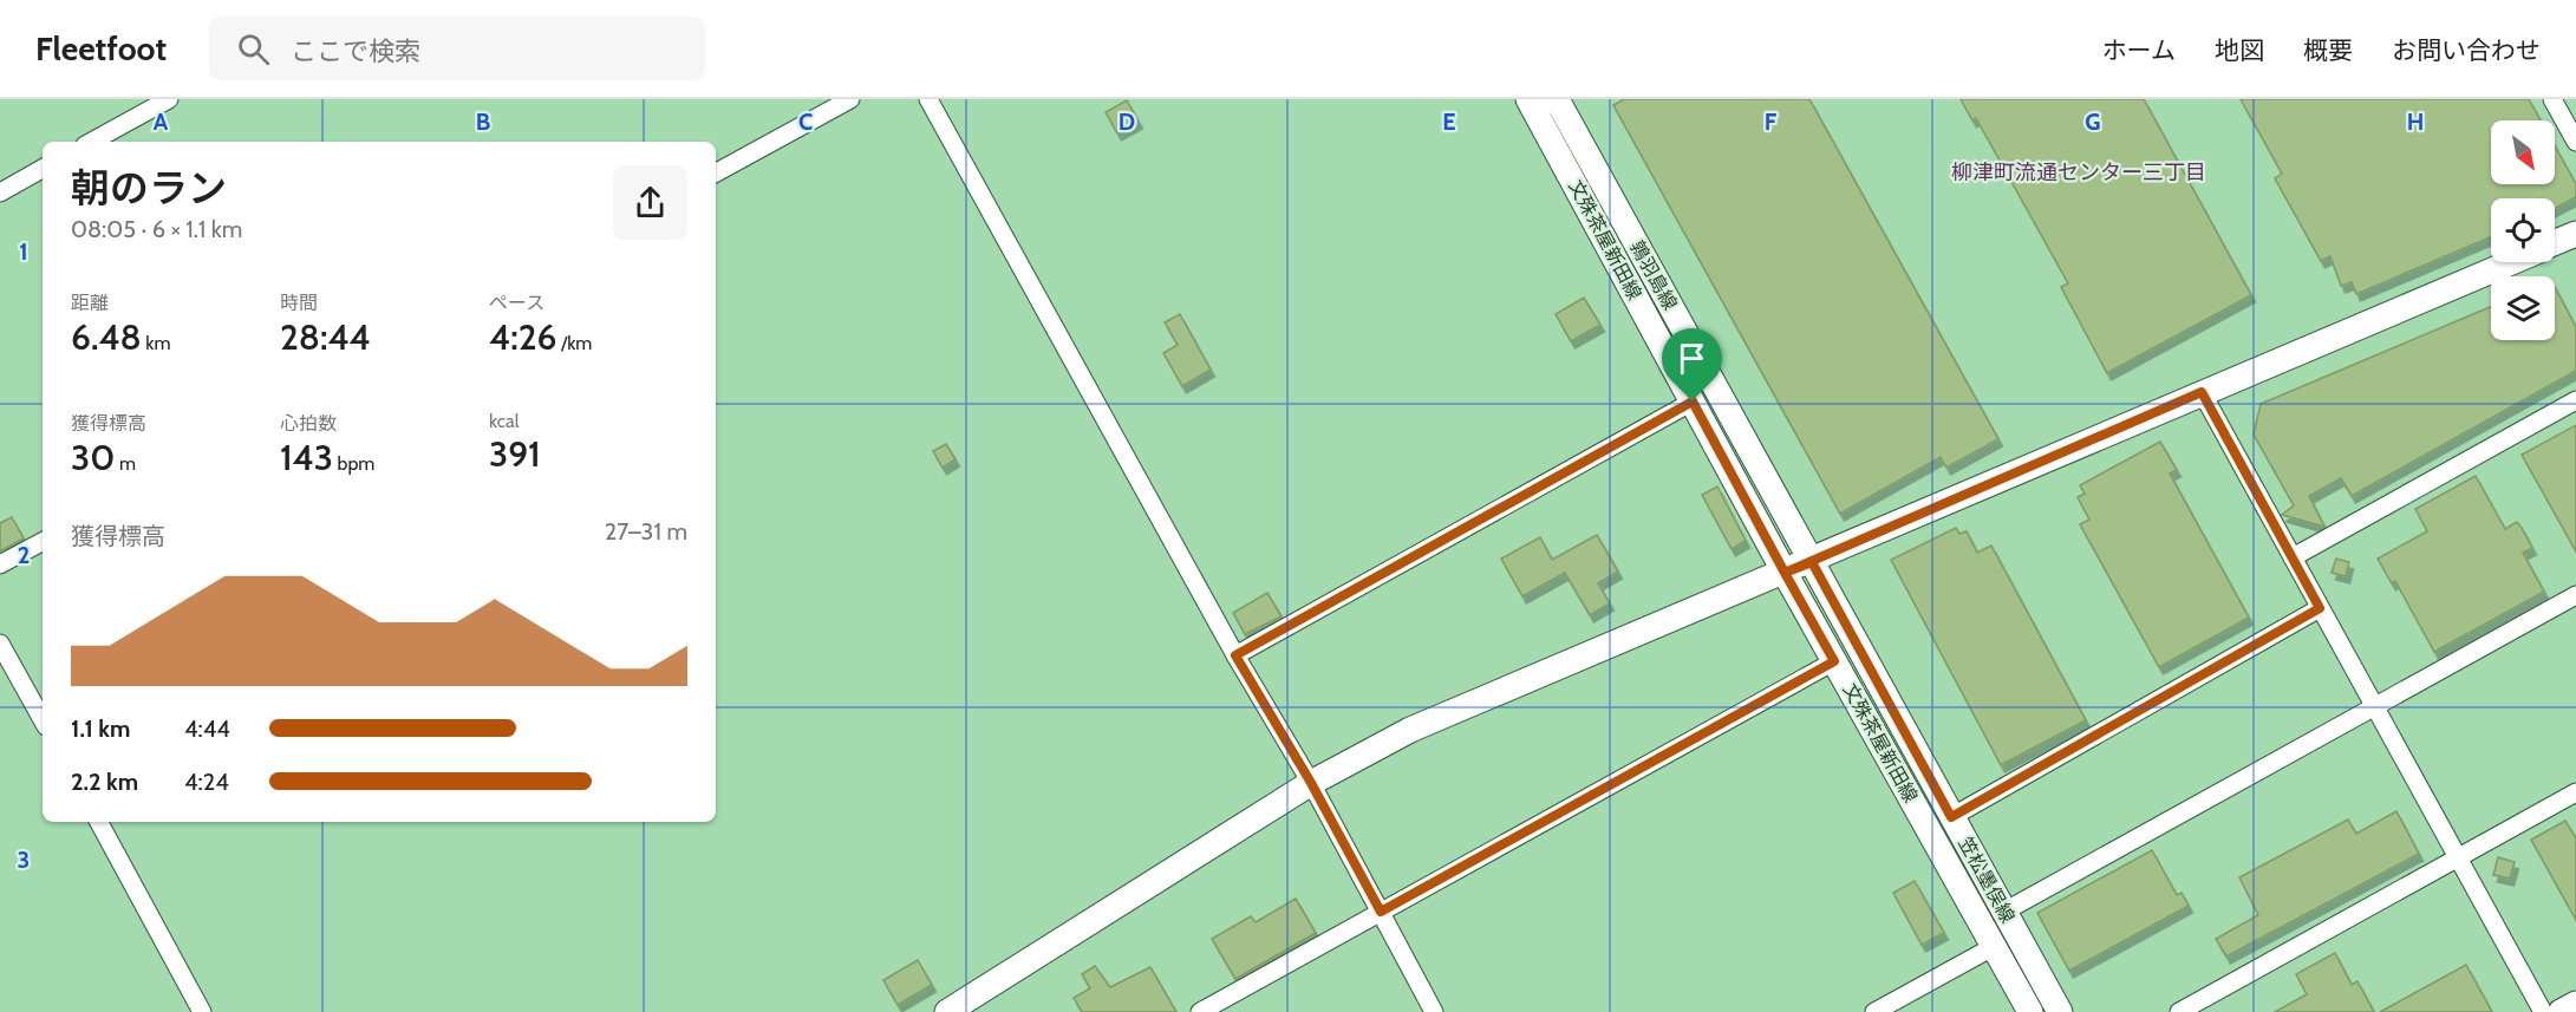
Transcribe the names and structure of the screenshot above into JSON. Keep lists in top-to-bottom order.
{
  "streets": {
    "main road": ["文殊茶屋新田線", "鶉羽島線", "笠松墨俣線"]
  },
  "crossings": [
    ["鶉羽島線", "笠松墨俣線"]
  ],
  "districts": ["柳津町流通センター三丁目"],
  "north": "bottom right",
  "page": {
    "header": "Fleetfoot",
    "search": "ここで検索",
    "nav": [
      "ホーム",
      "地図",
      "概要",
      "お問い合わせ"
    ],
    "heading": ["朝のラン", "08:05 · 6 × 1.1 km"],
    "stats": [
      ["距離", "6.48 km"],
      ["時間", "28:44"],
      ["ペース", "4:26 /km"],
      ["獲得標高", "30 m"],
      ["心拍数", "143 bpm"],
      ["kcal", "391"]
    ],
    "chart": ["獲得標高", "27–31 m"],
    "list": [
      {
        "name": "1.1 km",
        "note": "4:44"
      },
      {
        "name": "2.2 km",
        "note": "4:24"
      }
    ]
  },
  "grid": {
    "columns": [
      "A",
      "B",
      "C",
      "D",
      "E",
      "F",
      "G",
      "H"
    ],
    "rows": ["1", "2", "3"]
  }
}
